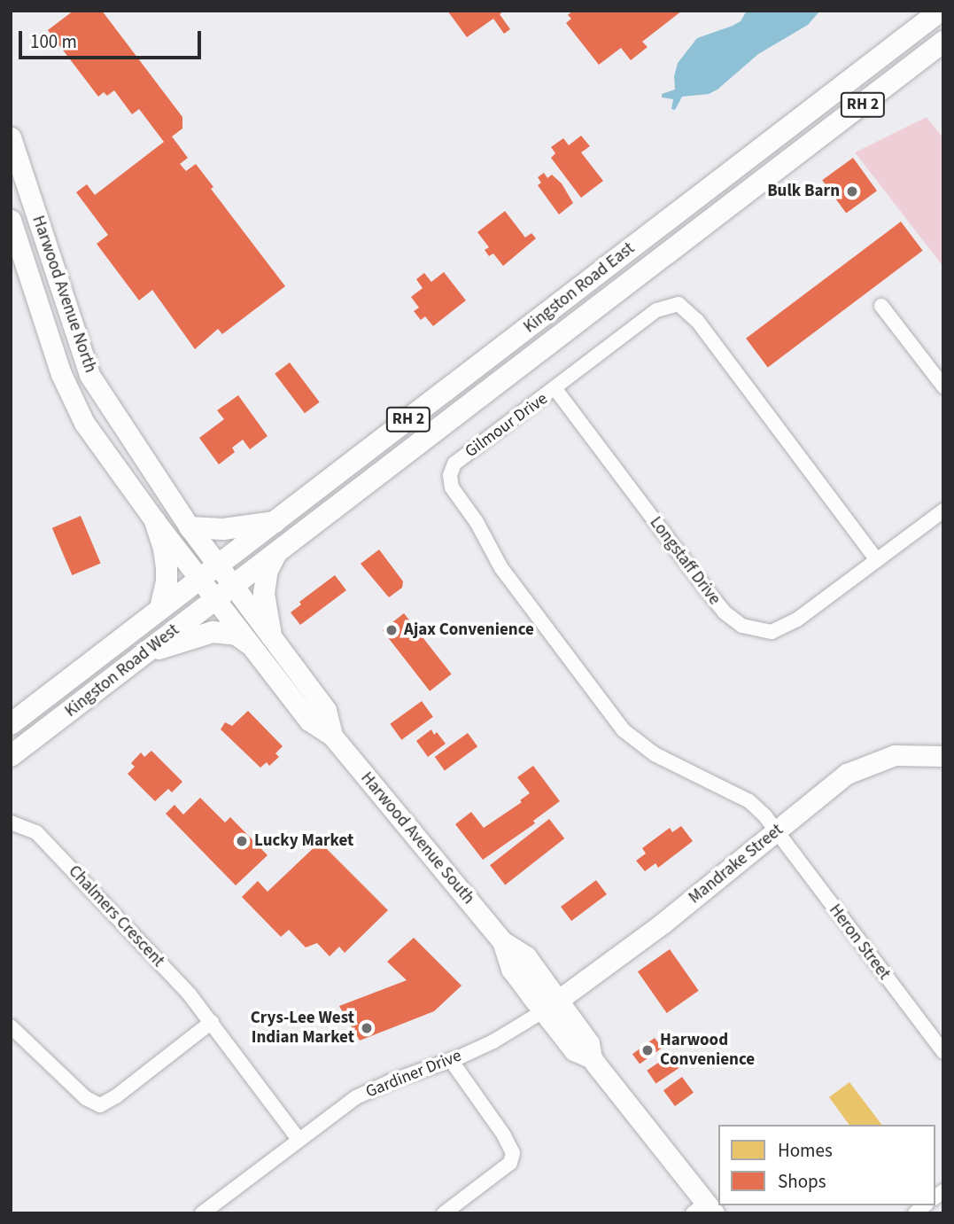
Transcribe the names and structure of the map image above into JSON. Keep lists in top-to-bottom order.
{
  "streets": {
    "main road": [
      "RH 2",
      "Kingston Road East",
      "Harwood Avenue North",
      "Kingston Road West",
      "Harwood Avenue South",
      "Mandrake Street"
    ],
    "street": [
      "Gilmour Drive",
      "Longstaff Drive",
      "Chalmers Crescent",
      "Heron Street",
      "Gardiner Drive"
    ]
  },
  "crossings": [
    ["Kingston Road East", "Harwood Avenue North"],
    ["Kingston Road East", "Kingston Road West"],
    ["Kingston Road East", "Harwood Avenue South"],
    ["Harwood Avenue North", "Kingston Road West"],
    ["Harwood Avenue North", "Harwood Avenue South"],
    ["Gilmour Drive", "Longstaff Drive"],
    ["Gilmour Drive", "Mandrake Street"],
    ["Gilmour Drive", "Heron Street"],
    ["Kingston Road West", "Harwood Avenue South"],
    ["Harwood Avenue South", "Mandrake Street"],
    ["Harwood Avenue South", "Gardiner Drive"],
    ["Mandrake Street", "Heron Street"],
    ["Mandrake Street", "Gardiner Drive"],
    ["Chalmers Crescent", "Gardiner Drive"]
  ],
  "places": [
    "Bulk Barn",
    "Ajax Convenience",
    "Lucky Market",
    "Crys-Lee West Indian Market",
    "Harwood Convenience"
  ],
  "legend": ["Homes", "Shops"],
  "scale_bar": "100 m"
}
